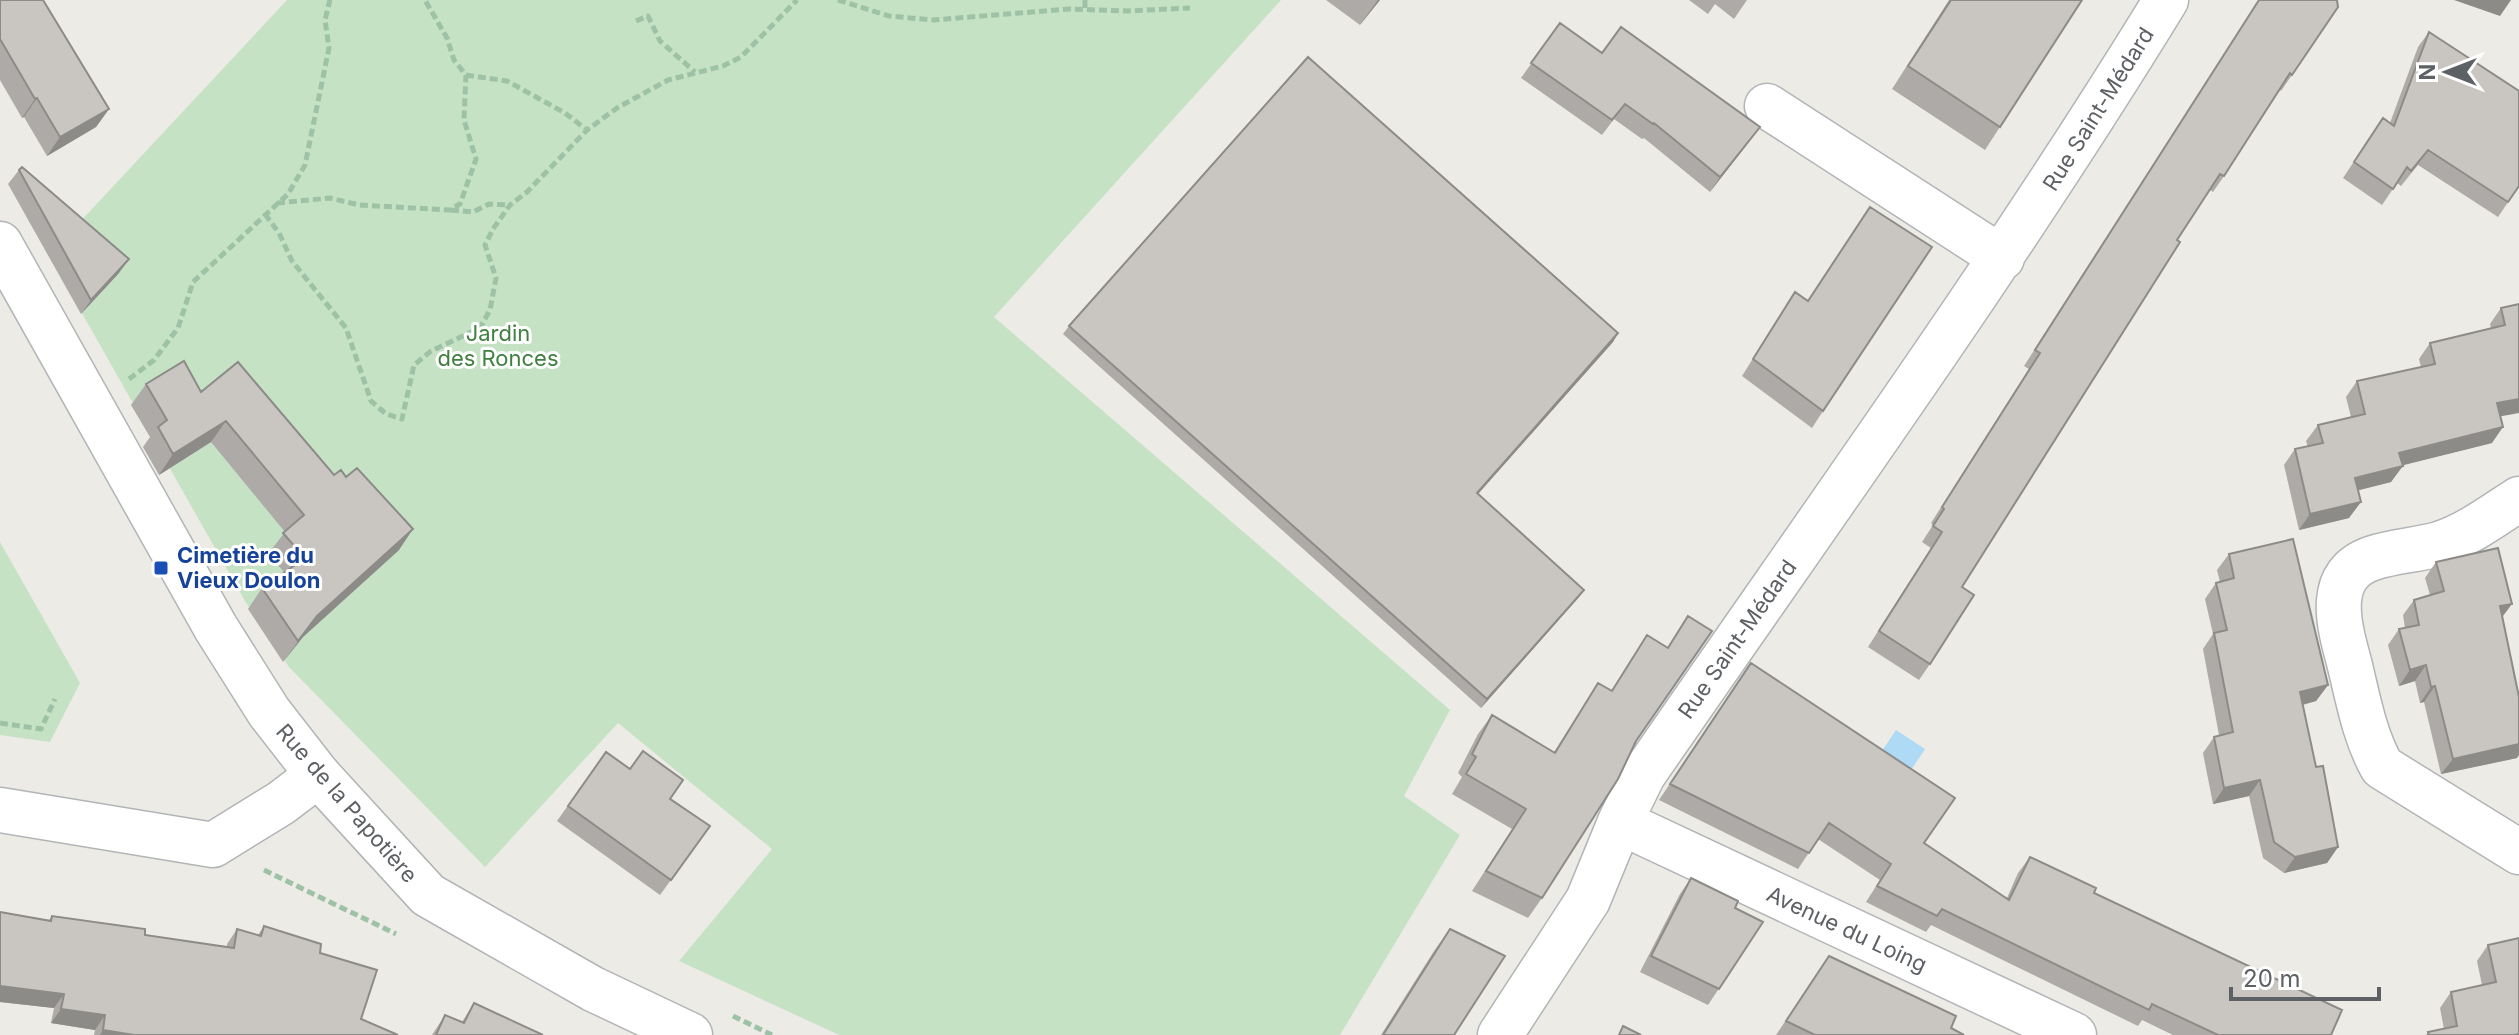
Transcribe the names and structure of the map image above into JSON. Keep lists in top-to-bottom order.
{
  "streets": {
    "street": ["Rue Saint-Médard", "Rue de la Papotière", "Avenue du Loing"]
  },
  "crossings": [
    ["Rue Saint-Médard", "Avenue du Loing"]
  ],
  "parks": ["Jardin des Ronces"],
  "places": {
    "transit": ["Cimetière du Vieux Doulon"]
  },
  "scale_bar": "20 m",
  "north": "left"
}
